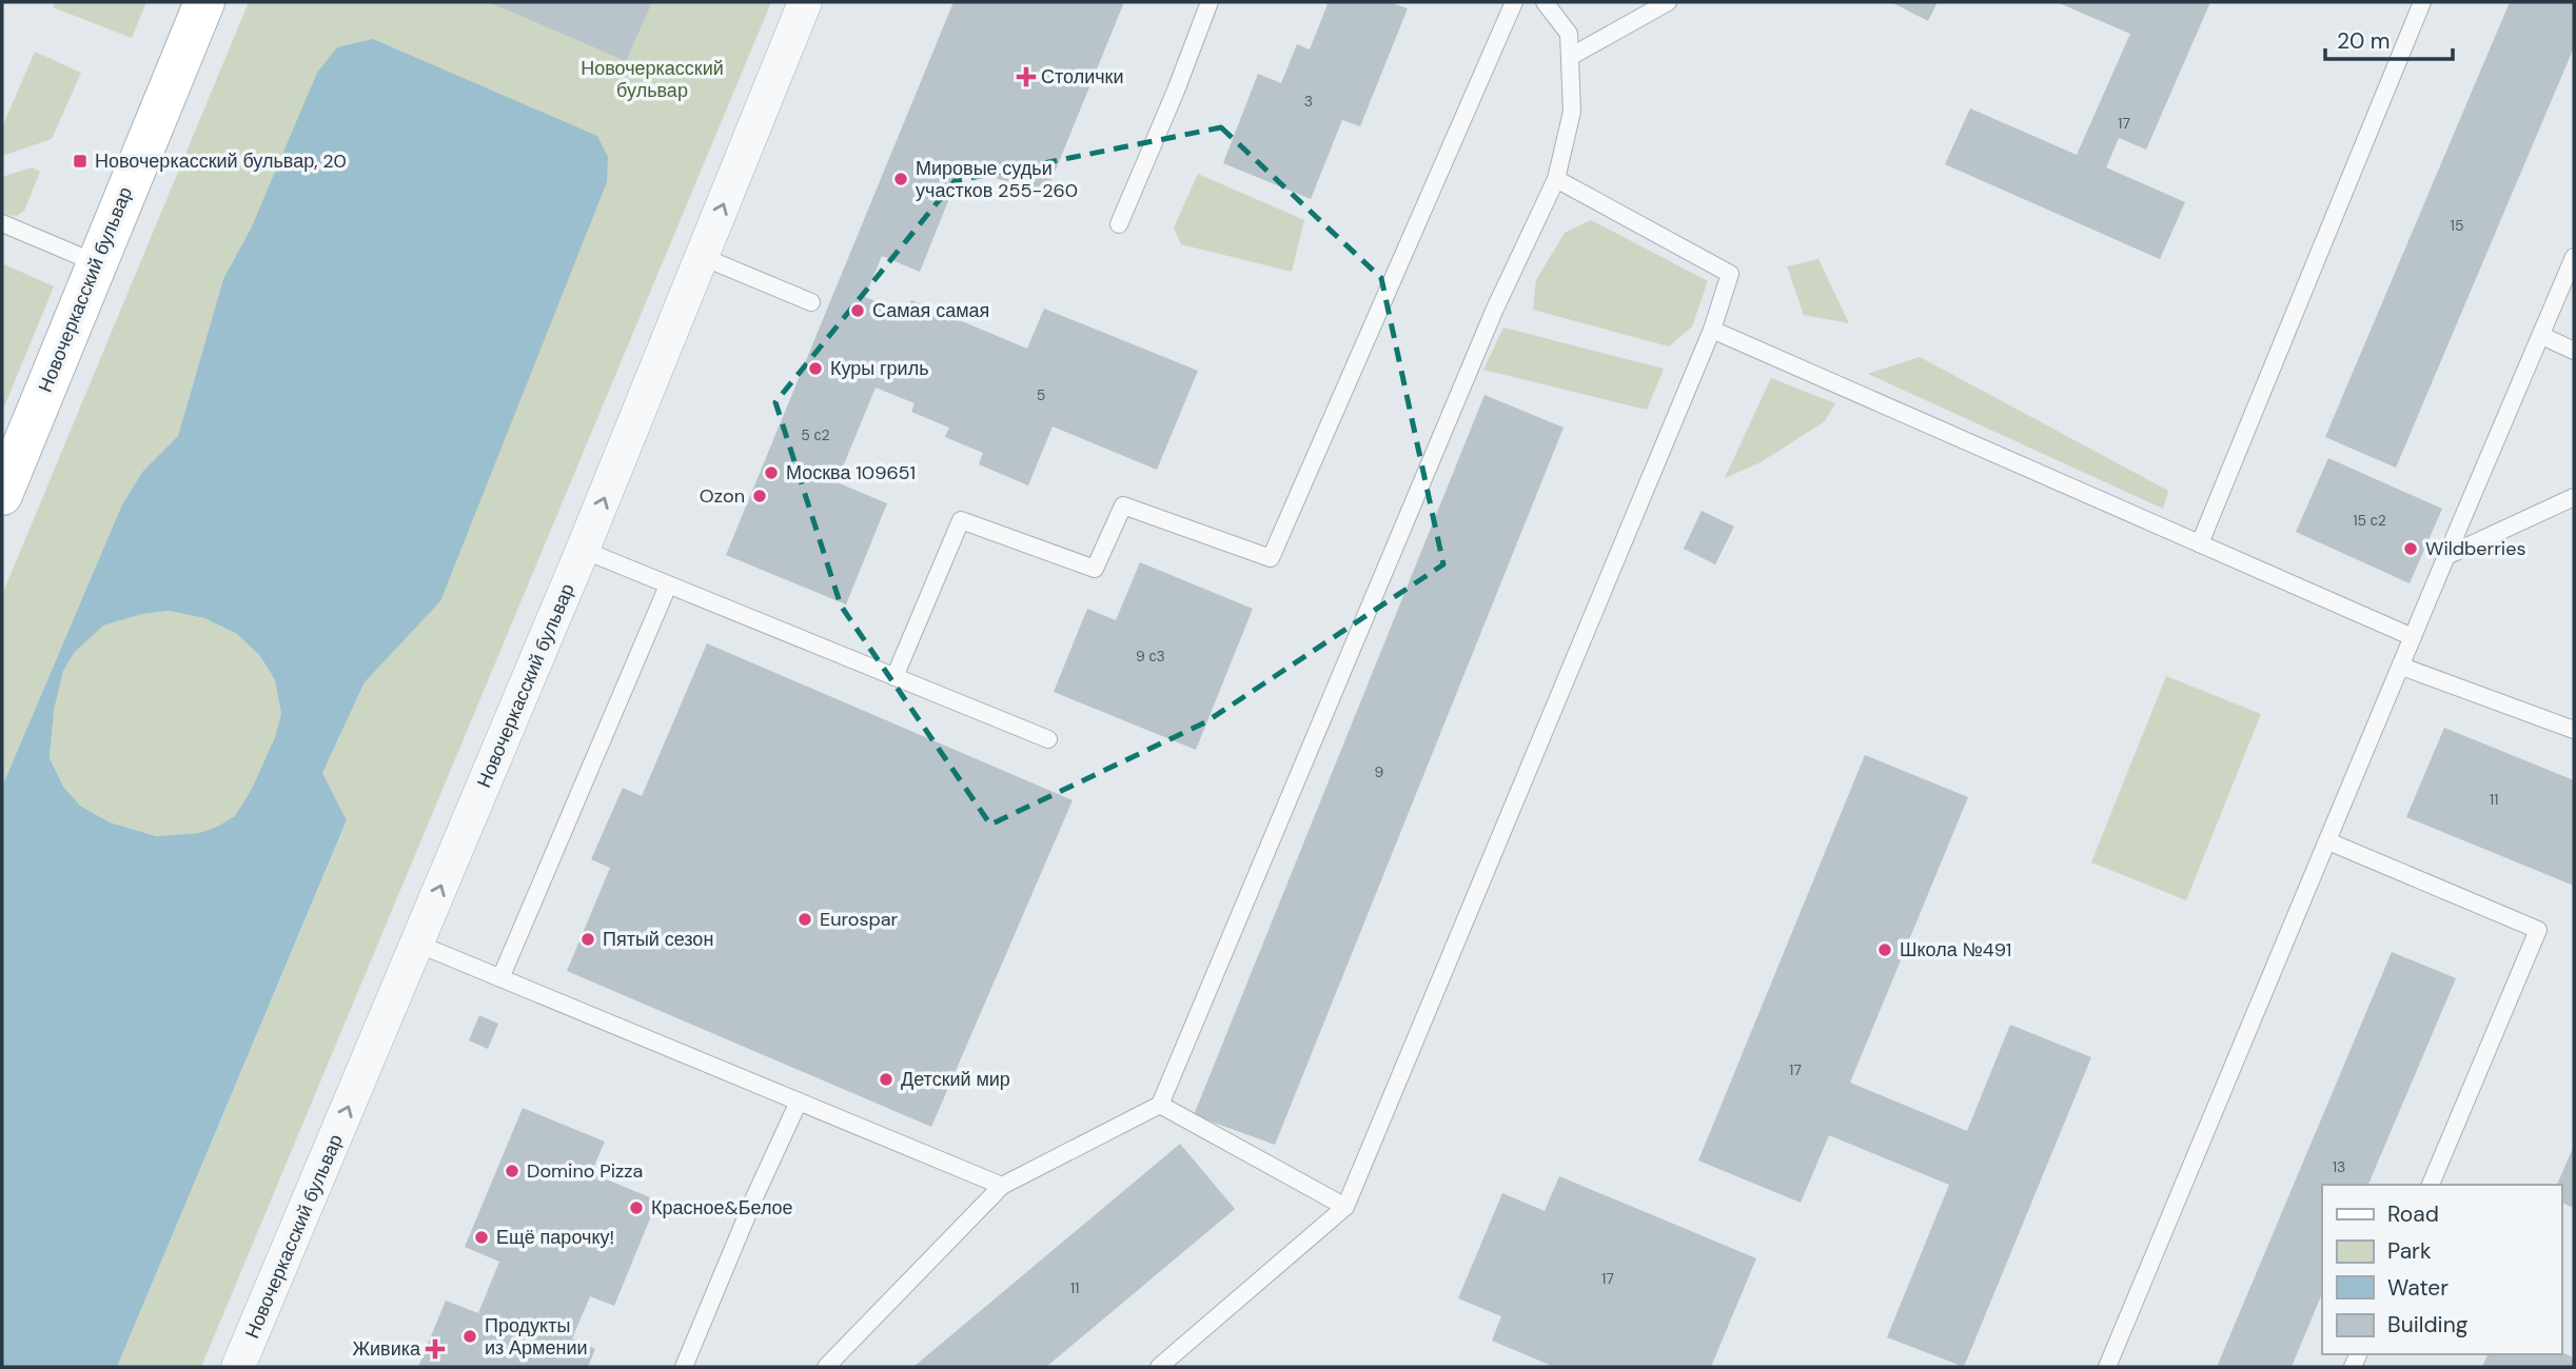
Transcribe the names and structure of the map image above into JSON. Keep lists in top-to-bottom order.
{
  "streets": {
    "street": ["Новочеркасский бульвар"]
  },
  "one_way": ["Новочеркасский бульвар"],
  "parks": ["Новочеркасский бульвар"],
  "places": {
    "health": ["Столички", "Живика"],
    "transit": ["Новочеркасский бульвар, 20"],
    "other": [
      "Мировые судьи участков 255-260",
      "Самая самая",
      "Куры гриль",
      "Москва 109651",
      "Ozon",
      "Wildberries",
      "Eurospar",
      "Пятый сезон",
      "Школа №491",
      "Детский мир",
      "Domino Pizza",
      "Красное&Белое",
      "Ещё парочку!",
      "Продукты из Армении"
    ]
  },
  "house_numbers": [
    "3",
    "17",
    "15",
    "5",
    "5 с2",
    "15 с2",
    "9 с3",
    "9",
    "11",
    "17",
    "13",
    "17",
    "11"
  ],
  "legend": [
    "Road",
    "Park",
    "Water",
    "Building"
  ],
  "scale_bar": "20 m"
}
